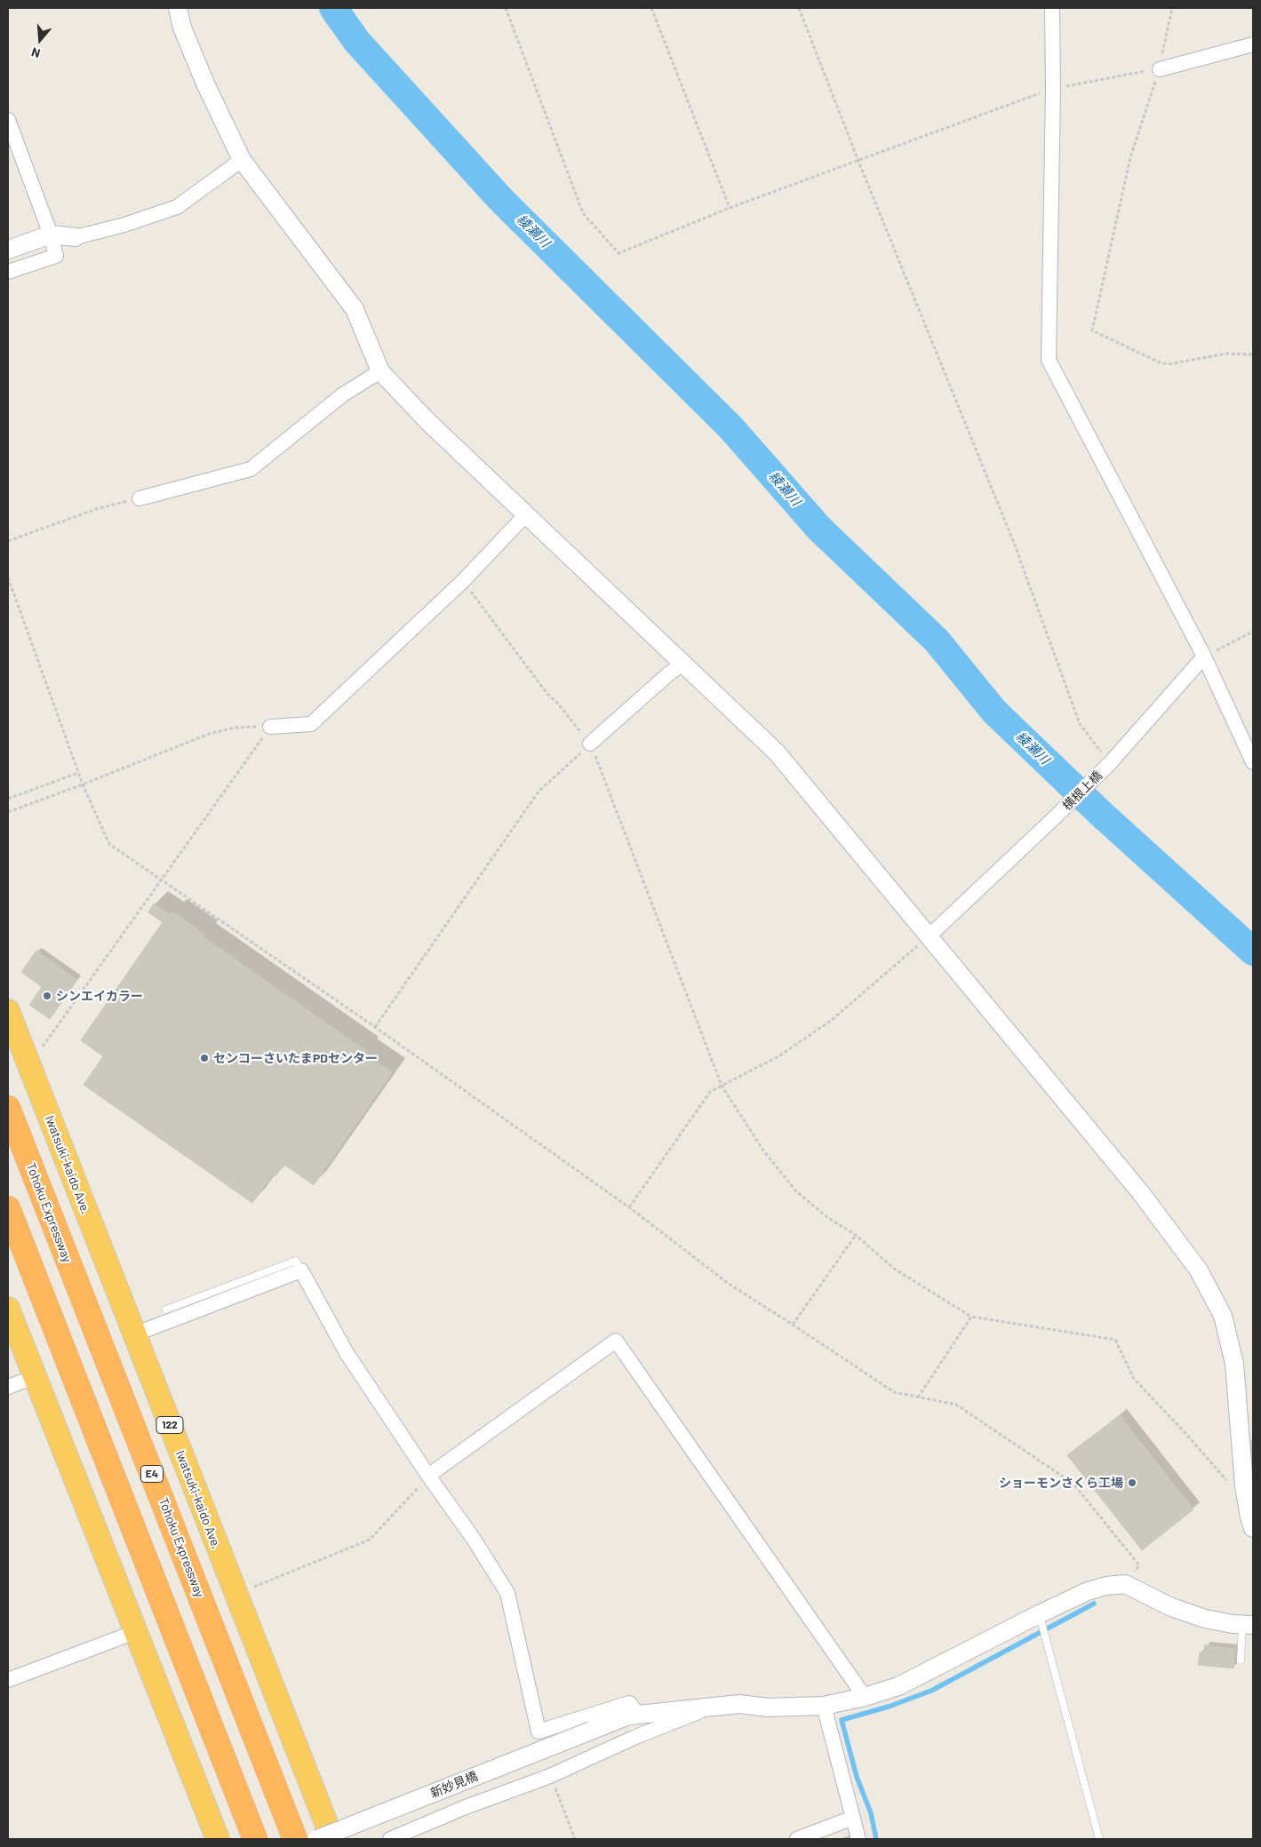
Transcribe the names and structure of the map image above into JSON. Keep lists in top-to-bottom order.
{
  "streets": {
    "highway": [
      "Iwatsuki-kaido Ave.",
      "Tohoku Expressway",
      "122",
      "E4"
    ],
    "street": ["横根上橋", "新妙見橋"]
  },
  "water": ["綾瀬川"],
  "places": ["シンエイカラー", "センコーさいたまPDセンター", "ショーモンさくら工場"],
  "north": "bottom"
}
